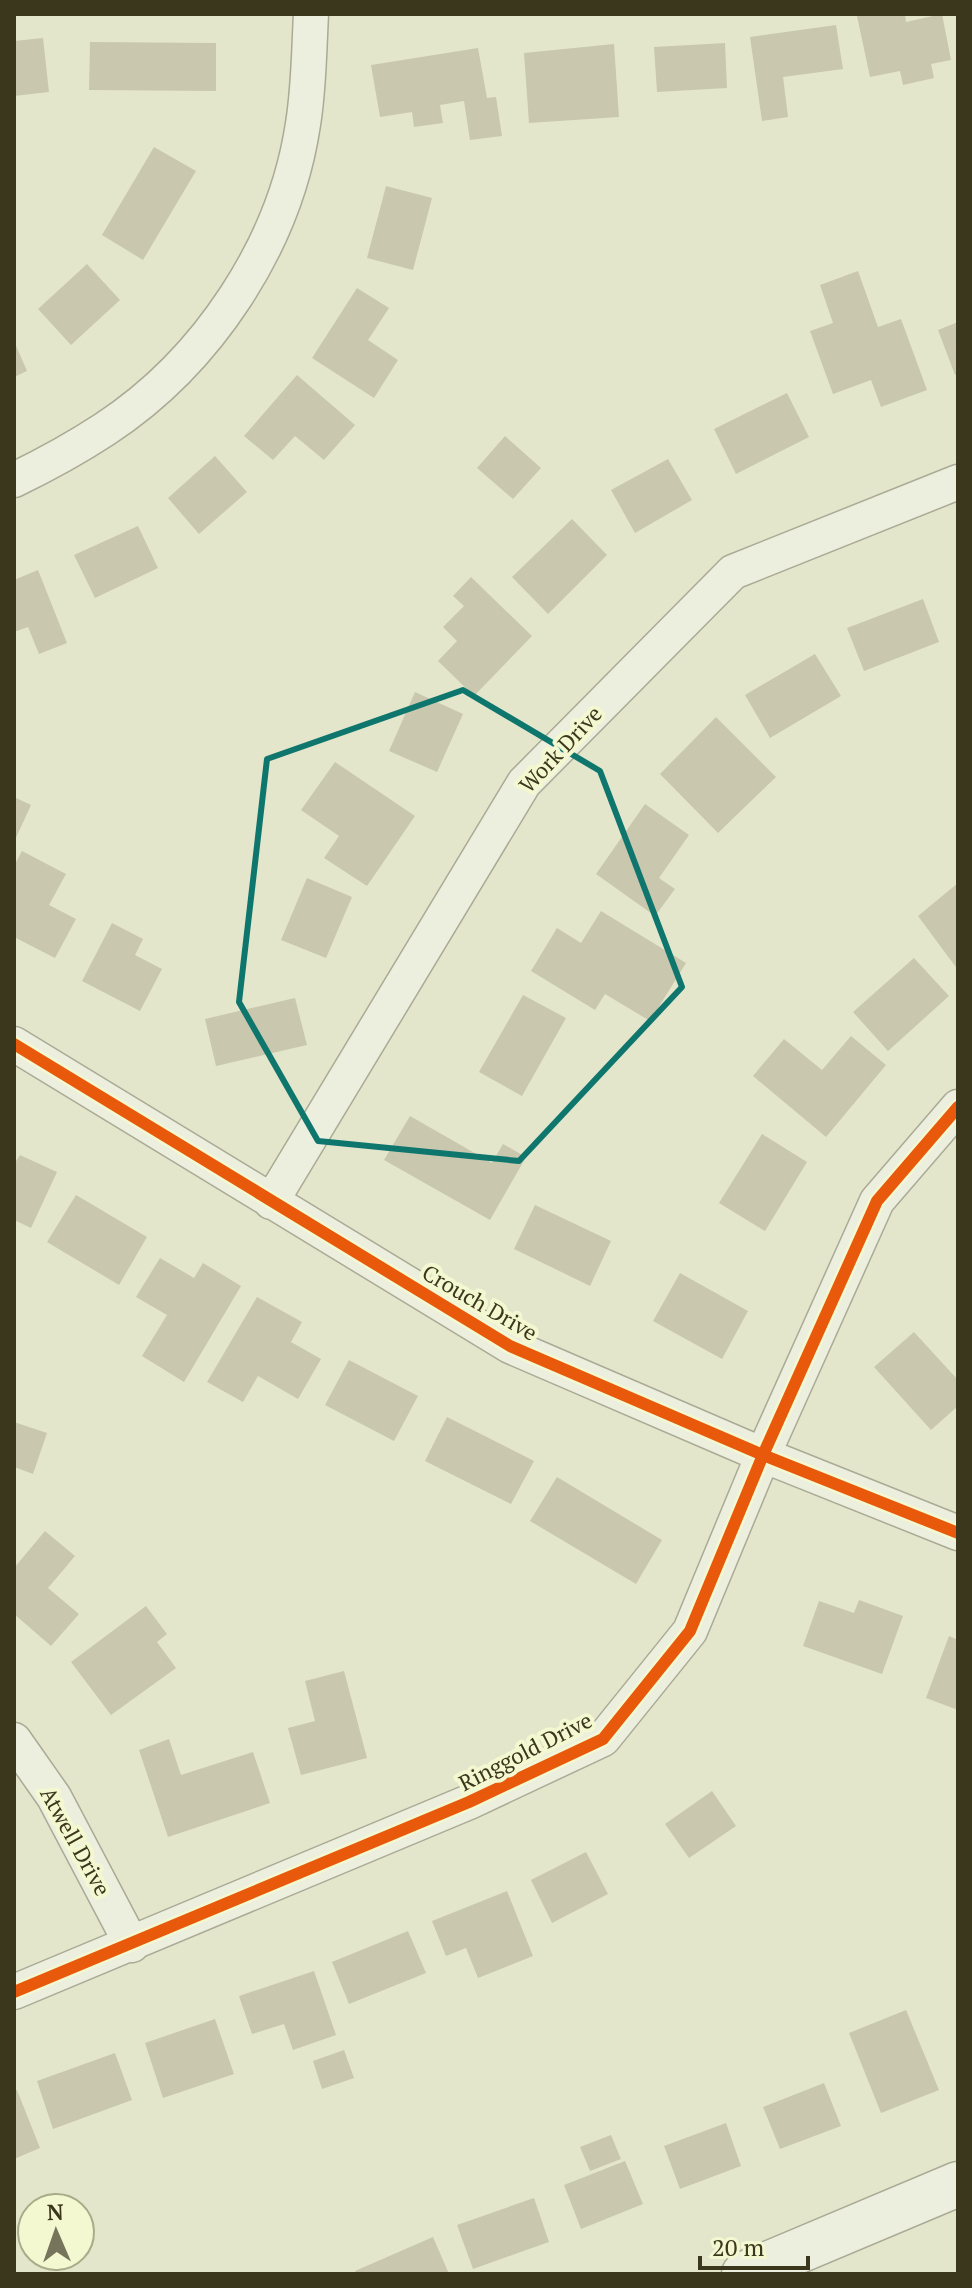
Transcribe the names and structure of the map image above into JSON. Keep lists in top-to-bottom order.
{
  "streets": {
    "street": [
      "Work Drive",
      "Crouch Drive",
      "Ringgold Drive",
      "Atwell Drive"
    ]
  },
  "crossings": [
    ["Work Drive", "Crouch Drive"],
    ["Crouch Drive", "Ringgold Drive"],
    ["Ringgold Drive", "Atwell Drive"]
  ],
  "scale_bar": "20 m",
  "north": "top"
}
